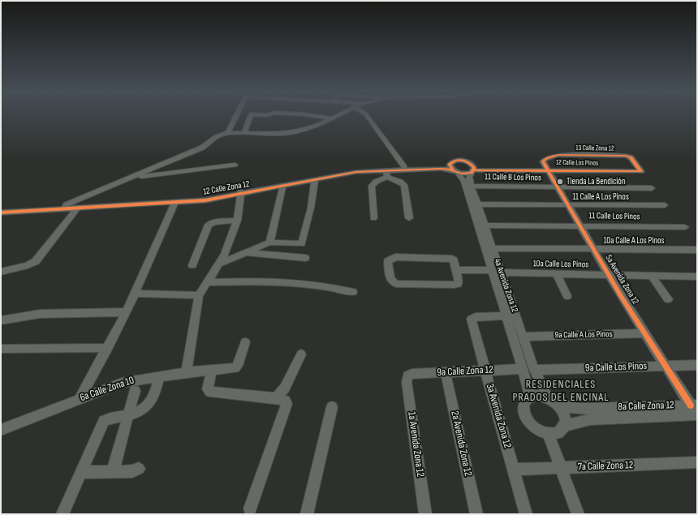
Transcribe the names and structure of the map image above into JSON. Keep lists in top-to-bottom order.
{
  "streets": {
    "street": [
      "13 Calle Zona 12",
      "12 Calle Los Pinos",
      "11 Calle B Los Pinos",
      "12 Calle Zona 12",
      "11 Calle A Los Pinos",
      "11 Calle Los Pinos",
      "10a Calle A Los Pinos",
      "10a Calle Los Pinos",
      "5a Avenida Zona 12",
      "4a Avenida Zona 12",
      "9a Calle A Los Pinos",
      "9a Calle Los Pinos",
      "9a Calle Zona 12",
      "6a Calle Zona 10",
      "8a Calle Zona 12",
      "3a Avenida Zona 12",
      "2a Avenida Zona 12",
      "1a Avenida Zona 12",
      "7a Calle Zona 12"
    ]
  },
  "crossings": [
    ["13 Calle Zona 12", "12 Calle Los Pinos"],
    ["13 Calle Zona 12", "5a Avenida Zona 12"],
    ["12 Calle Los Pinos", "12 Calle Zona 12"],
    ["12 Calle Los Pinos", "5a Avenida Zona 12"],
    ["12 Calle Los Pinos", "4a Avenida Zona 12"],
    ["11 Calle B Los Pinos", "5a Avenida Zona 12"],
    ["11 Calle B Los Pinos", "4a Avenida Zona 12"],
    ["12 Calle Zona 12", "4a Avenida Zona 12"],
    ["11 Calle A Los Pinos", "5a Avenida Zona 12"],
    ["11 Calle A Los Pinos", "4a Avenida Zona 12"],
    ["11 Calle Los Pinos", "5a Avenida Zona 12"],
    ["11 Calle Los Pinos", "4a Avenida Zona 12"],
    ["10a Calle A Los Pinos", "5a Avenida Zona 12"],
    ["10a Calle A Los Pinos", "4a Avenida Zona 12"],
    ["10a Calle Los Pinos", "5a Avenida Zona 12"],
    ["10a Calle Los Pinos", "4a Avenida Zona 12"],
    ["5a Avenida Zona 12", "9a Calle A Los Pinos"],
    ["5a Avenida Zona 12", "9a Calle Los Pinos"],
    ["5a Avenida Zona 12", "8a Calle Zona 12"],
    ["4a Avenida Zona 12", "9a Calle A Los Pinos"],
    ["4a Avenida Zona 12", "9a Calle Los Pinos"],
    ["4a Avenida Zona 12", "9a Calle Zona 12"],
    ["4a Avenida Zona 12", "8a Calle Zona 12"],
    ["4a Avenida Zona 12", "3a Avenida Zona 12"],
    ["9a Calle Zona 12", "3a Avenida Zona 12"],
    ["9a Calle Zona 12", "2a Avenida Zona 12"],
    ["9a Calle Zona 12", "1a Avenida Zona 12"],
    ["3a Avenida Zona 12", "7a Calle Zona 12"]
  ],
  "districts": ["RESIDENCIALES PRADOS DEL ENCINAL"],
  "places": ["Tienda La Bendición"]
}
